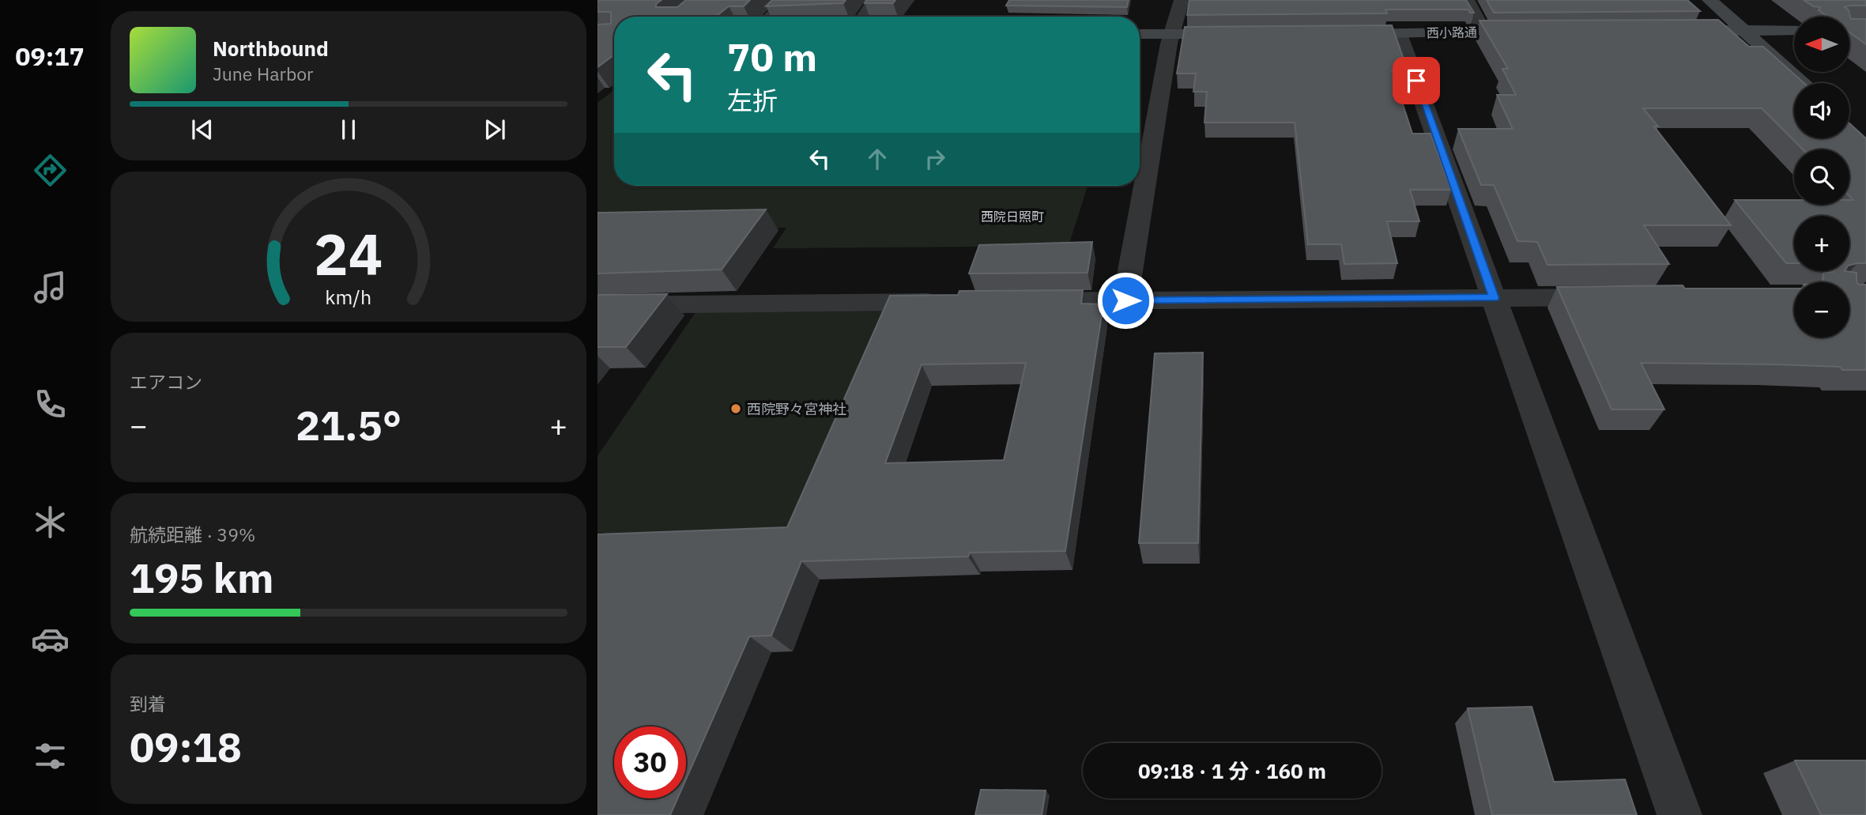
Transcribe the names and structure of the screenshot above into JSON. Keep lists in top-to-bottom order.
{
  "streets": {
    "street": ["西小路通"]
  },
  "districts": ["西院日照町"],
  "places": ["西院野々宮神社"],
  "north": "left",
  "page": {
    "tabs": "09:17",
    "map_buttons": ["+", "−"],
    "turn": ["70 m", "左折"],
    "song": ["Northbound", "June Harbor"],
    "tile": [
      "エアコン",
      ["航続距離 · 39%", "195 km"],
      ["到着", "09:18"]
    ],
    "heat": ["−", "21.5°", "+"],
    "limit": "30",
    "trip": "09:18 · 1 分 · 160 m",
    "gauge": ["24", "km/h"]
  }
}
